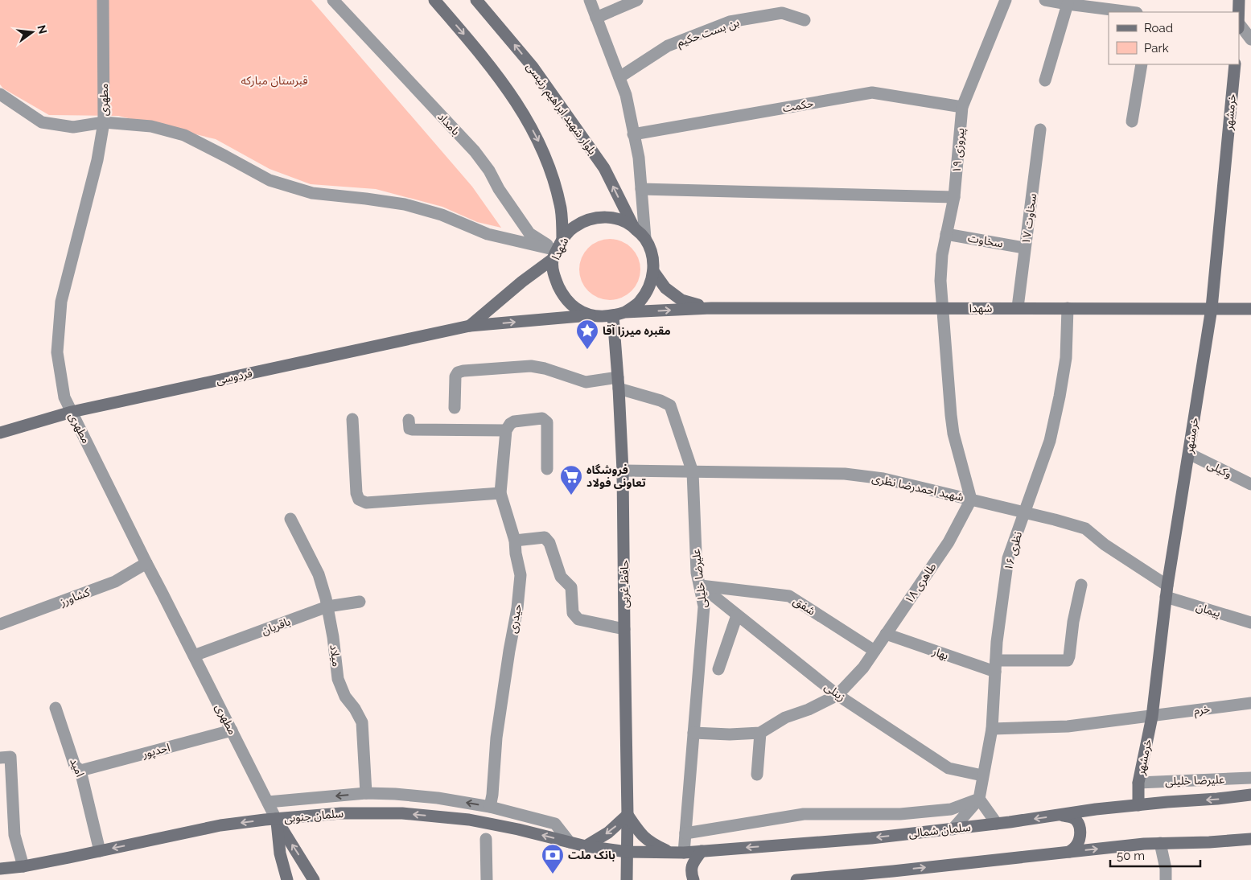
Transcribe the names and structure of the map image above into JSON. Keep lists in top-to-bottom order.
{
  "streets": {
    "main road": [
      "مطهری",
      "بلوار شهید ابراهیم رئیسی",
      "خرمشهر",
      "شهدا",
      "فردوسی",
      "حافظ غربی",
      "سلمان جنوبی",
      "سلمان شمالی"
    ],
    "street": [
      "بن بست حکیم",
      "حکمت",
      "بامداد",
      "پیروزی ۱۹",
      "سخاوت ۱۷",
      "سخاوت",
      "وکیلی",
      "شهید احمدرضا نظری",
      "نظری ۱۶",
      "علیرضا خلیلی",
      "طاهری ۱۸",
      "کشاورز",
      "شفق",
      "پیمان",
      "حیدری",
      "باقریان",
      "بهار",
      "میلاد",
      "زینلی",
      "خرم",
      "احدپور",
      "امید"
    ]
  },
  "crossings": [
    ["مطهری", "فردوسی"],
    ["مطهری", "کشاورز"],
    ["مطهری", "باقریان"],
    ["مطهری", "احدپور"],
    ["مطهری", "سلمان جنوبی"],
    ["حکمت", "پیروزی ۱۹"],
    ["بلوار شهید ابراهیم رئیسی", "بامداد"],
    ["بلوار شهید ابراهیم رئیسی", "شهدا"],
    ["بلوار شهید ابراهیم رئیسی", "فردوسی"],
    ["بلوار شهید ابراهیم رئیسی", "حافظ غربی"],
    ["خرمشهر", "شهدا"],
    ["خرمشهر", "وکیلی"],
    ["خرمشهر", "شهید احمدرضا نظری"],
    ["خرمشهر", "علیرضا خلیلی"],
    ["خرمشهر", "پیمان"],
    ["خرمشهر", "خرم"],
    ["خرمشهر", "سلمان شمالی"],
    ["بامداد", "شهدا"],
    ["بامداد", "فردوسی"],
    ["بامداد", "حافظ غربی"],
    ["پیروزی ۱۹", "سخاوت"],
    ["پیروزی ۱۹", "شهدا"],
    ["سخاوت ۱۷", "سخاوت"],
    ["سخاوت ۱۷", "شهدا"],
    ["شهدا", "فردوسی"],
    ["شهدا", "نظری ۱۶"],
    ["شهدا", "حافظ غربی"],
    ["فردوسی", "حافظ غربی"],
    ["شهید احمدرضا نظری", "نظری ۱۶"],
    ["شهید احمدرضا نظری", "علیرضا خلیلی"],
    ["شهید احمدرضا نظری", "طاهری ۱۸"],
    ["شهید احمدرضا نظری", "حافظ غربی"],
    ["شهید احمدرضا نظری", "پیمان"],
    ["نظری ۱۶", "بهار"],
    ["نظری ۱۶", "زینلی"],
    ["نظری ۱۶", "خرم"],
    ["علیرضا خلیلی", "طاهری ۱۸"],
    ["علیرضا خلیلی", "حافظ غربی"],
    ["علیرضا خلیلی", "شفق"],
    ["علیرضا خلیلی", "زینلی"],
    ["علیرضا خلیلی", "سلمان شمالی"],
    ["طاهری ۱۸", "شفق"],
    ["طاهری ۱۸", "بهار"],
    ["طاهری ۱۸", "زینلی"],
    ["حافظ غربی", "سلمان جنوبی"],
    ["حافظ غربی", "سلمان شمالی"],
    ["شفق", "زینلی"],
    ["باقریان", "میلاد"],
    ["احدپور", "امید"],
    ["امید", "سلمان جنوبی"],
    ["سلمان جنوبی", "سلمان شمالی"]
  ],
  "one_way": ["سلمان جنوبی"],
  "parks": ["قبرستان مبارکه"],
  "places": {
    "place": ["مقبره میرزا آقا"],
    "supermarket": ["فروشگاه تعاونی فولاد"],
    "bank": ["بانک ملت"]
  },
  "legend": ["Road", "Park"],
  "scale_bar": "50 m",
  "north": "right"
}
